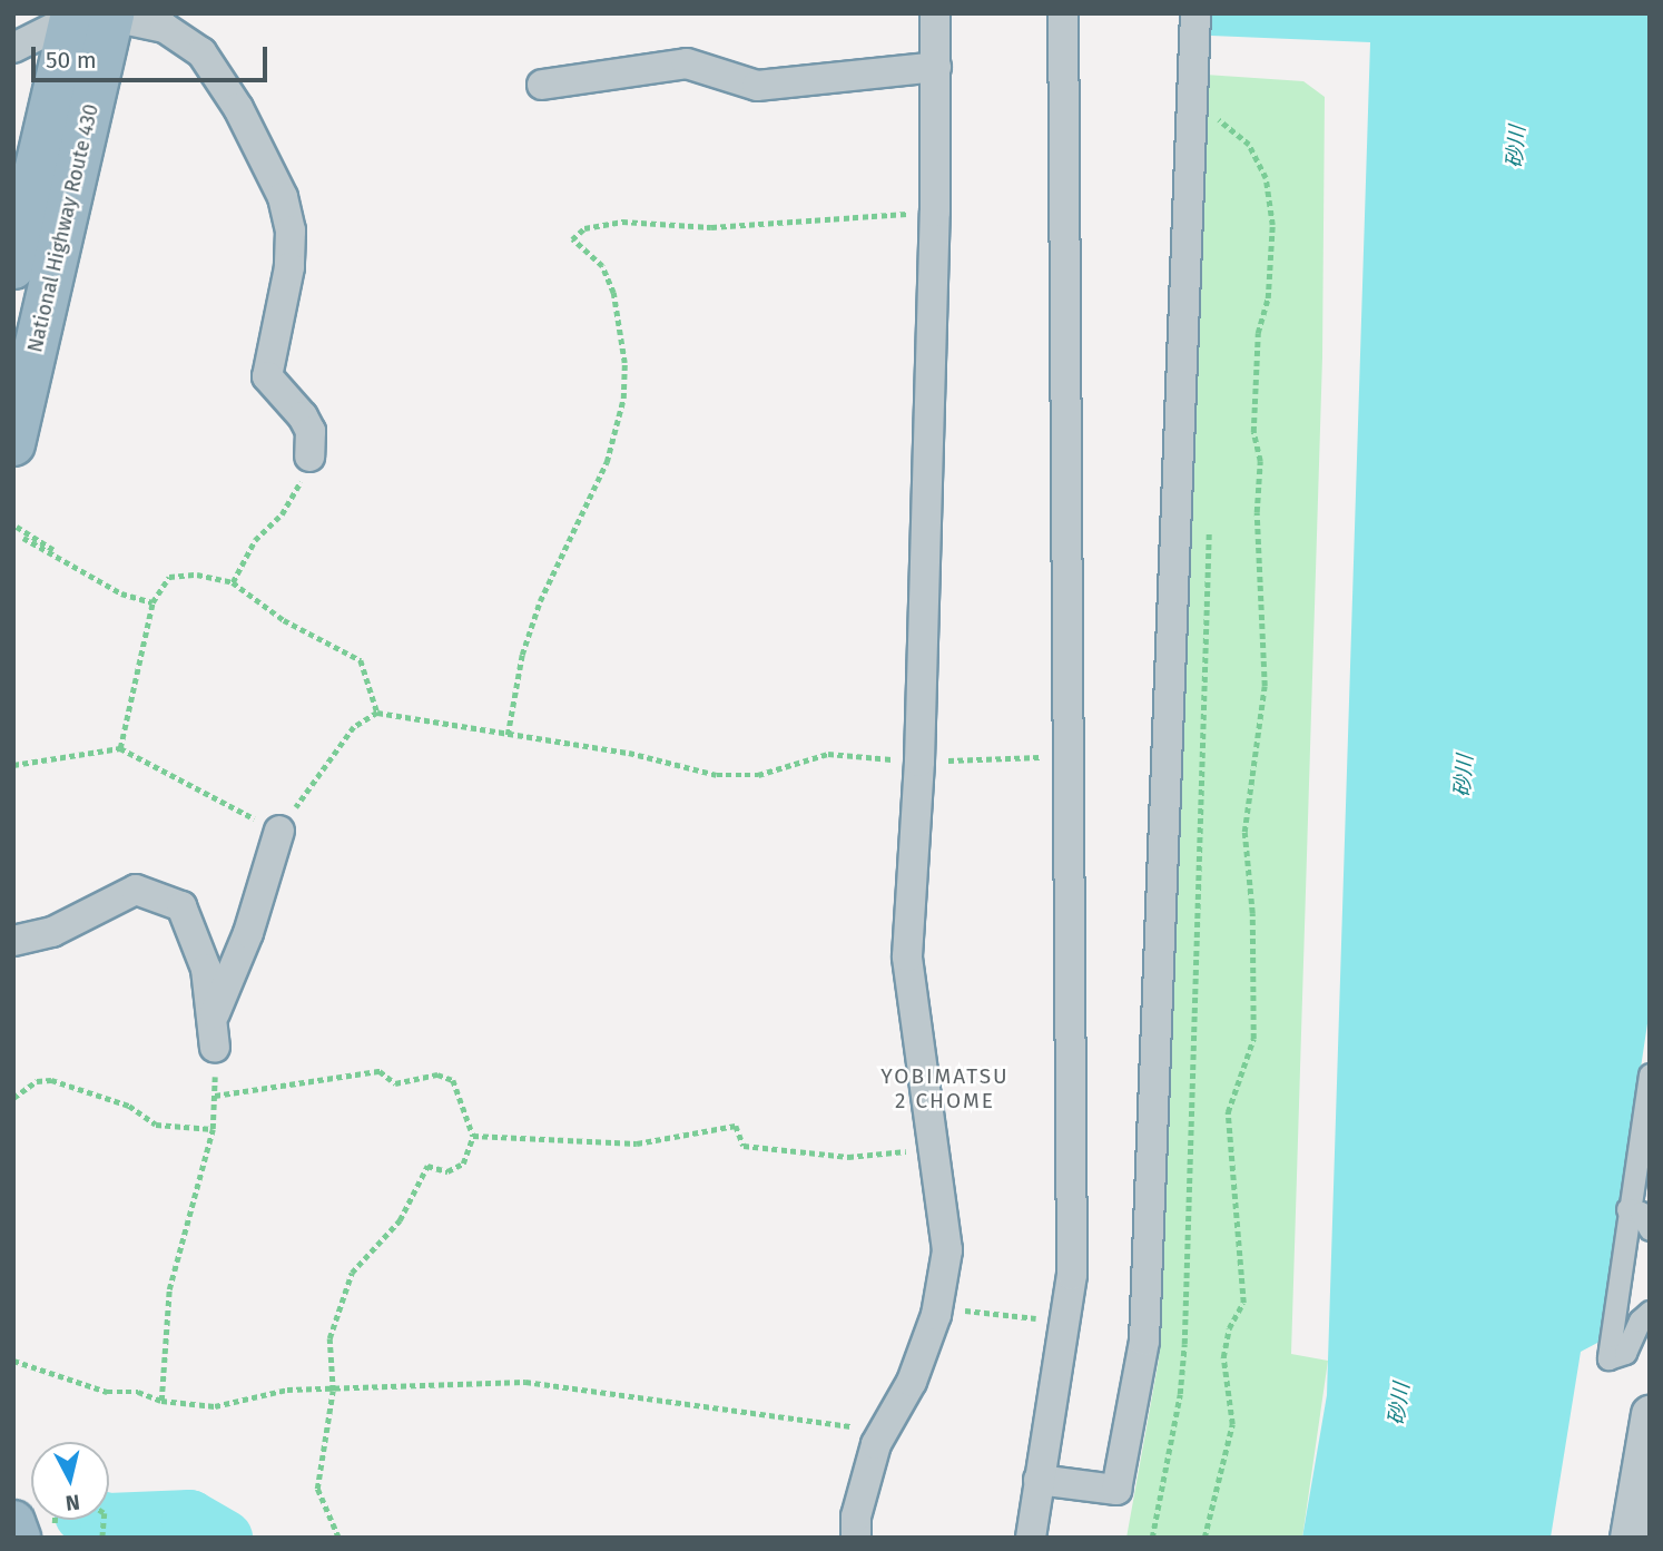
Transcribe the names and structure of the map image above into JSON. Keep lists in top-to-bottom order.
{
  "streets": {
    "highway": ["National Highway Route 430"]
  },
  "districts": ["YOBIMATSU 2 CHOME"],
  "water": ["砂川"],
  "scale_bar": "50 m",
  "north": "bottom"
}
